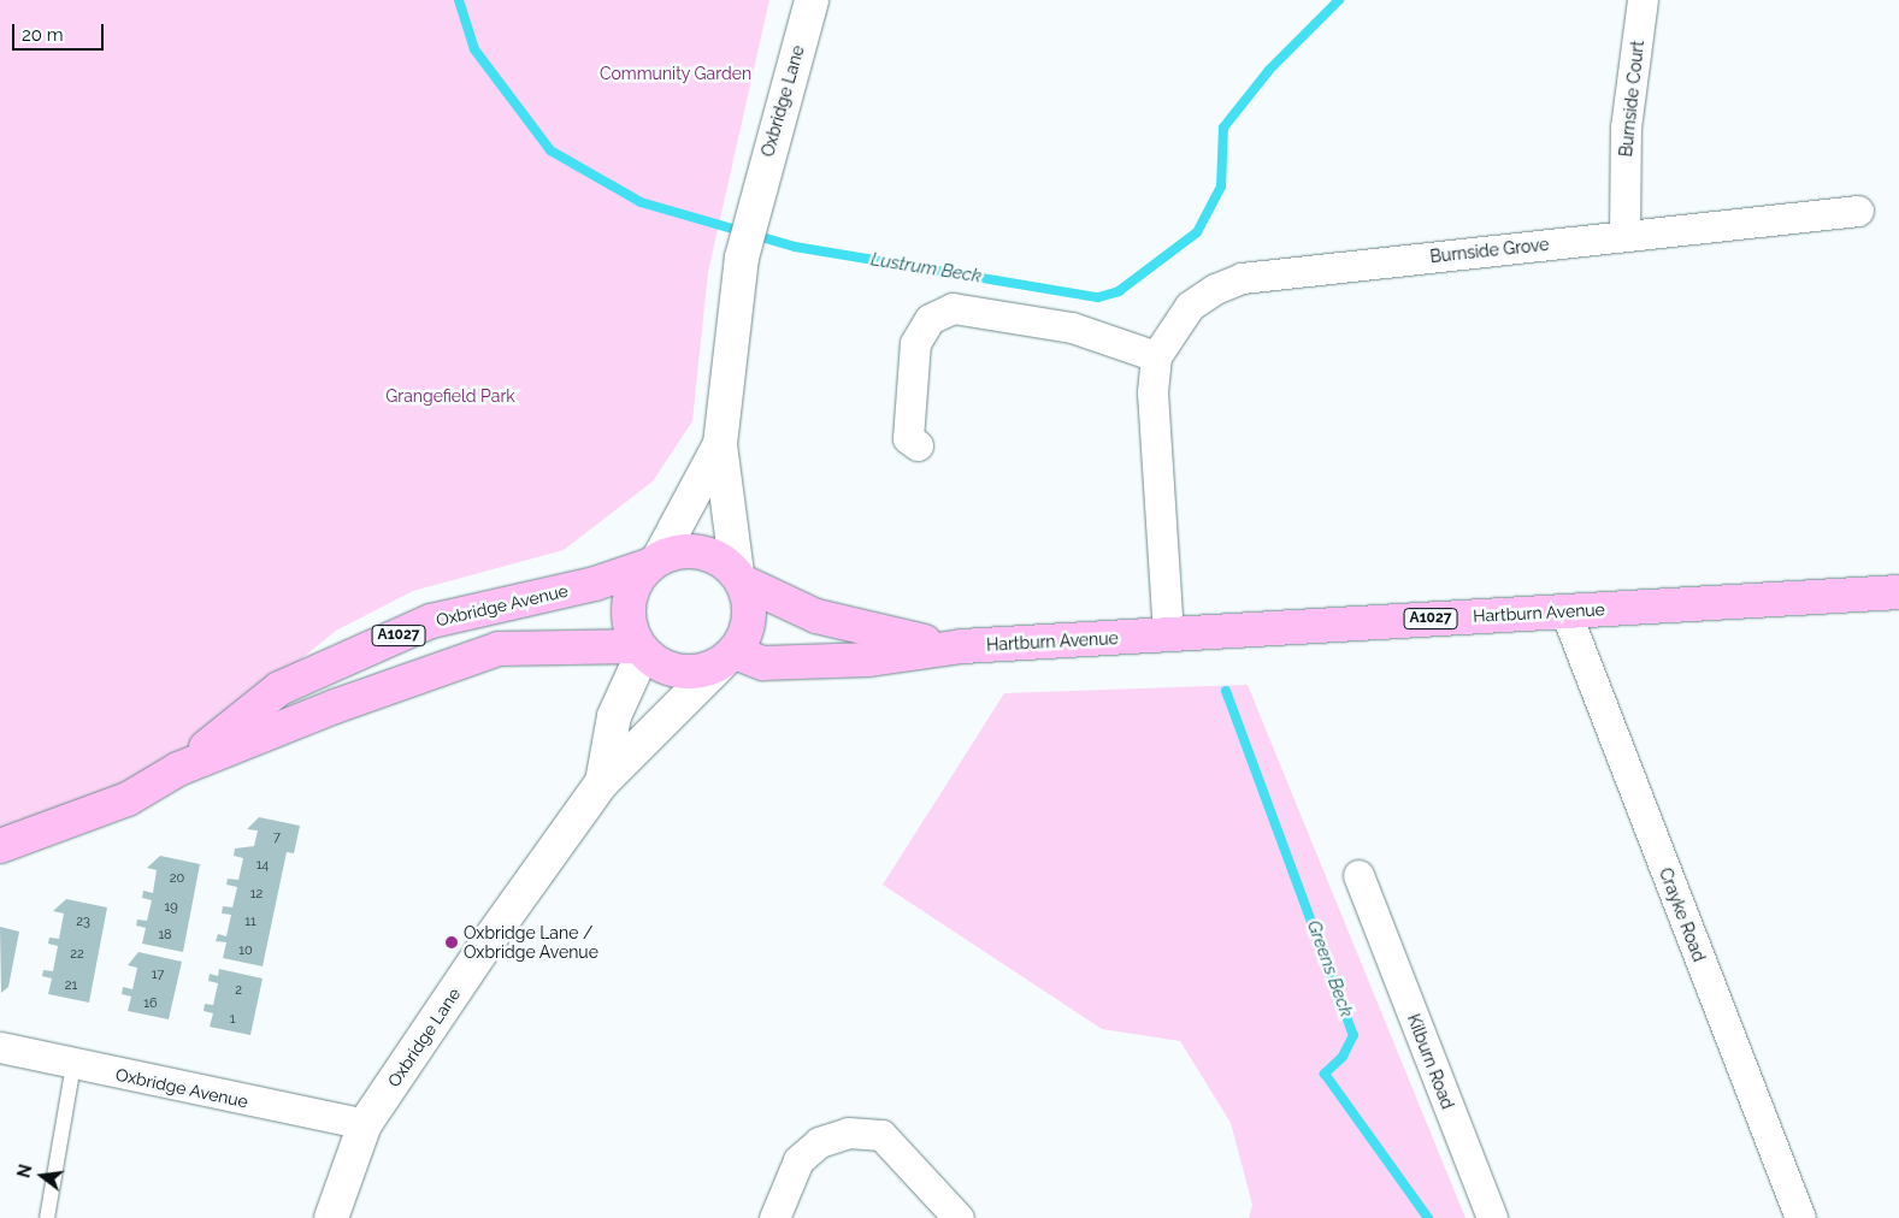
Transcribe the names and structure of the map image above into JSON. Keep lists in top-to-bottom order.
{
  "streets": {
    "main road": ["Oxbridge Avenue", "Hartburn Avenue", "A1027"],
    "street": [
      "Burnside Court",
      "Oxbridge Lane",
      "Burnside Grove",
      "Crayke Road",
      "Kilburn Road"
    ]
  },
  "crossings": [
    ["Burnside Court", "Burnside Grove"],
    ["Oxbridge Lane", "Oxbridge Avenue"],
    ["Oxbridge Lane", "Hartburn Avenue"],
    ["Oxbridge Lane", "A1027"],
    ["Burnside Grove", "Hartburn Avenue"],
    ["Oxbridge Avenue", "Hartburn Avenue"],
    ["Oxbridge Avenue", "A1027"],
    ["Hartburn Avenue", "A1027"],
    ["Hartburn Avenue", "Crayke Road"]
  ],
  "water": ["Lustrum Beck", "Greens Beck"],
  "parks": ["Community Garden", "Grangefield Park"],
  "places": ["Oxbridge Lane / Oxbridge Avenue"],
  "house_numbers": [
    "7",
    "14",
    "20",
    "12",
    "19",
    "23",
    "11",
    "18",
    "10",
    "22",
    "17",
    "21",
    "2",
    "16",
    "1"
  ],
  "scale_bar": "20 m",
  "north": "left"
}
